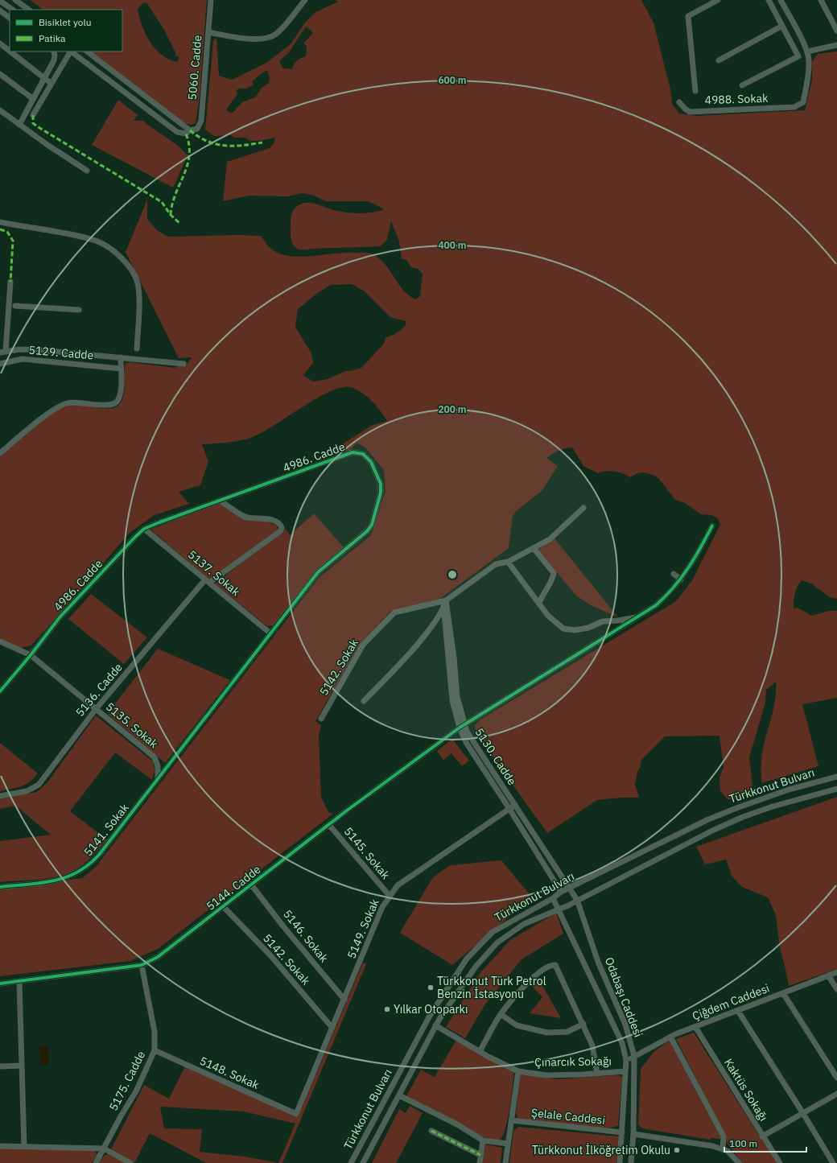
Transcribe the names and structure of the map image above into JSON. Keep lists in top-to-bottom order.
{
  "streets": {
    "street": [
      "5060. Cadde",
      "4988. Sokak",
      "5129. Cadde",
      "4986. Cadde",
      "5137. Sokak",
      "5142. Sokak",
      "5136. Cadde",
      "5135. Sokak",
      "5130. Cadde",
      "Türkkonut Bulvarı",
      "5141. Sokak",
      "5145. Sokak",
      "5144. Cadde",
      "5149. Sokak",
      "5146. Sokak",
      "Odabaşı Caddesi",
      "Çiğdem Caddesi",
      "Çınarcık Sokağı",
      "5148. Sokak",
      "5175. Cadde",
      "Kaktüs Sokağı",
      "Şelale Caddesi"
    ]
  },
  "crossings": [
    ["4986. Cadde", "5137. Sokak"],
    ["4986. Cadde", "5136. Cadde"],
    ["4986. Cadde", "5135. Sokak"],
    ["4986. Cadde", "5141. Sokak"],
    ["5137. Sokak", "5136. Cadde"],
    ["5142. Sokak", "5130. Cadde"],
    ["5142. Sokak", "5144. Cadde"],
    ["5142. Sokak", "5149. Sokak"],
    ["5136. Cadde", "5135. Sokak"],
    ["5135. Sokak", "5141. Sokak"],
    ["5130. Cadde", "Türkkonut Bulvarı"],
    ["5130. Cadde", "5144. Cadde"],
    ["5130. Cadde", "5149. Sokak"],
    ["5130. Cadde", "Odabaşı Caddesi"],
    ["Türkkonut Bulvarı", "Odabaşı Caddesi"],
    ["Türkkonut Bulvarı", "Çınarcık Sokağı"],
    ["5145. Sokak", "5144. Cadde"],
    ["5145. Sokak", "5149. Sokak"],
    ["5144. Cadde", "5146. Sokak"],
    ["5144. Cadde", "5175. Cadde"],
    ["5149. Sokak", "5146. Sokak"],
    ["5149. Sokak", "5148. Sokak"],
    ["Odabaşı Caddesi", "Çiğdem Caddesi"],
    ["Odabaşı Caddesi", "Çınarcık Sokağı"],
    ["Odabaşı Caddesi", "Şelale Caddesi"],
    ["Çiğdem Caddesi", "Kaktüs Sokağı"],
    ["5148. Sokak", "5175. Cadde"]
  ],
  "places": ["Türkkonut Türk Petrol Benzin İstasyonu", "Yılkar Otoparkı", "Türkkonut İlköğretim Okulu"],
  "legend": ["Bisiklet yolu", "Patika"],
  "scale_bar": "100 m",
  "rings": ["600 m", "400 m", "200 m"]
}
